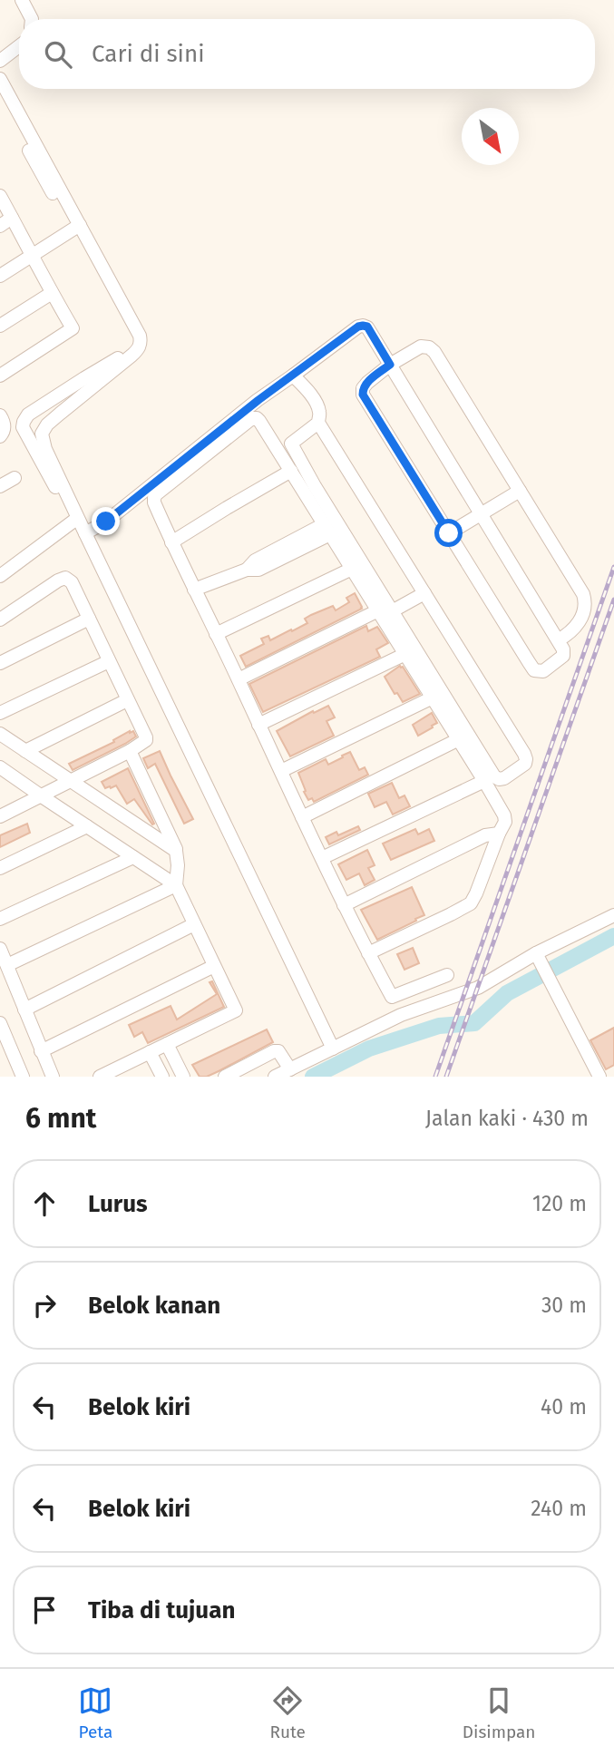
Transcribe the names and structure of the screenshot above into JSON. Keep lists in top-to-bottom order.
{
  "north": "bottom right",
  "page": {
    "search": "Cari di sini",
    "heading": ["6 mnt", "Jalan kaki · 430 m"],
    "list": [
      ["Lurus", "120 m"],
      ["Belok kanan", "30 m"],
      ["Belok kiri", "40 m"],
      ["Belok kiri", "240 m"],
      "Tiba di tujuan"
    ],
    "nav": ["Peta", "Rute", "Disimpan"]
  }
}
